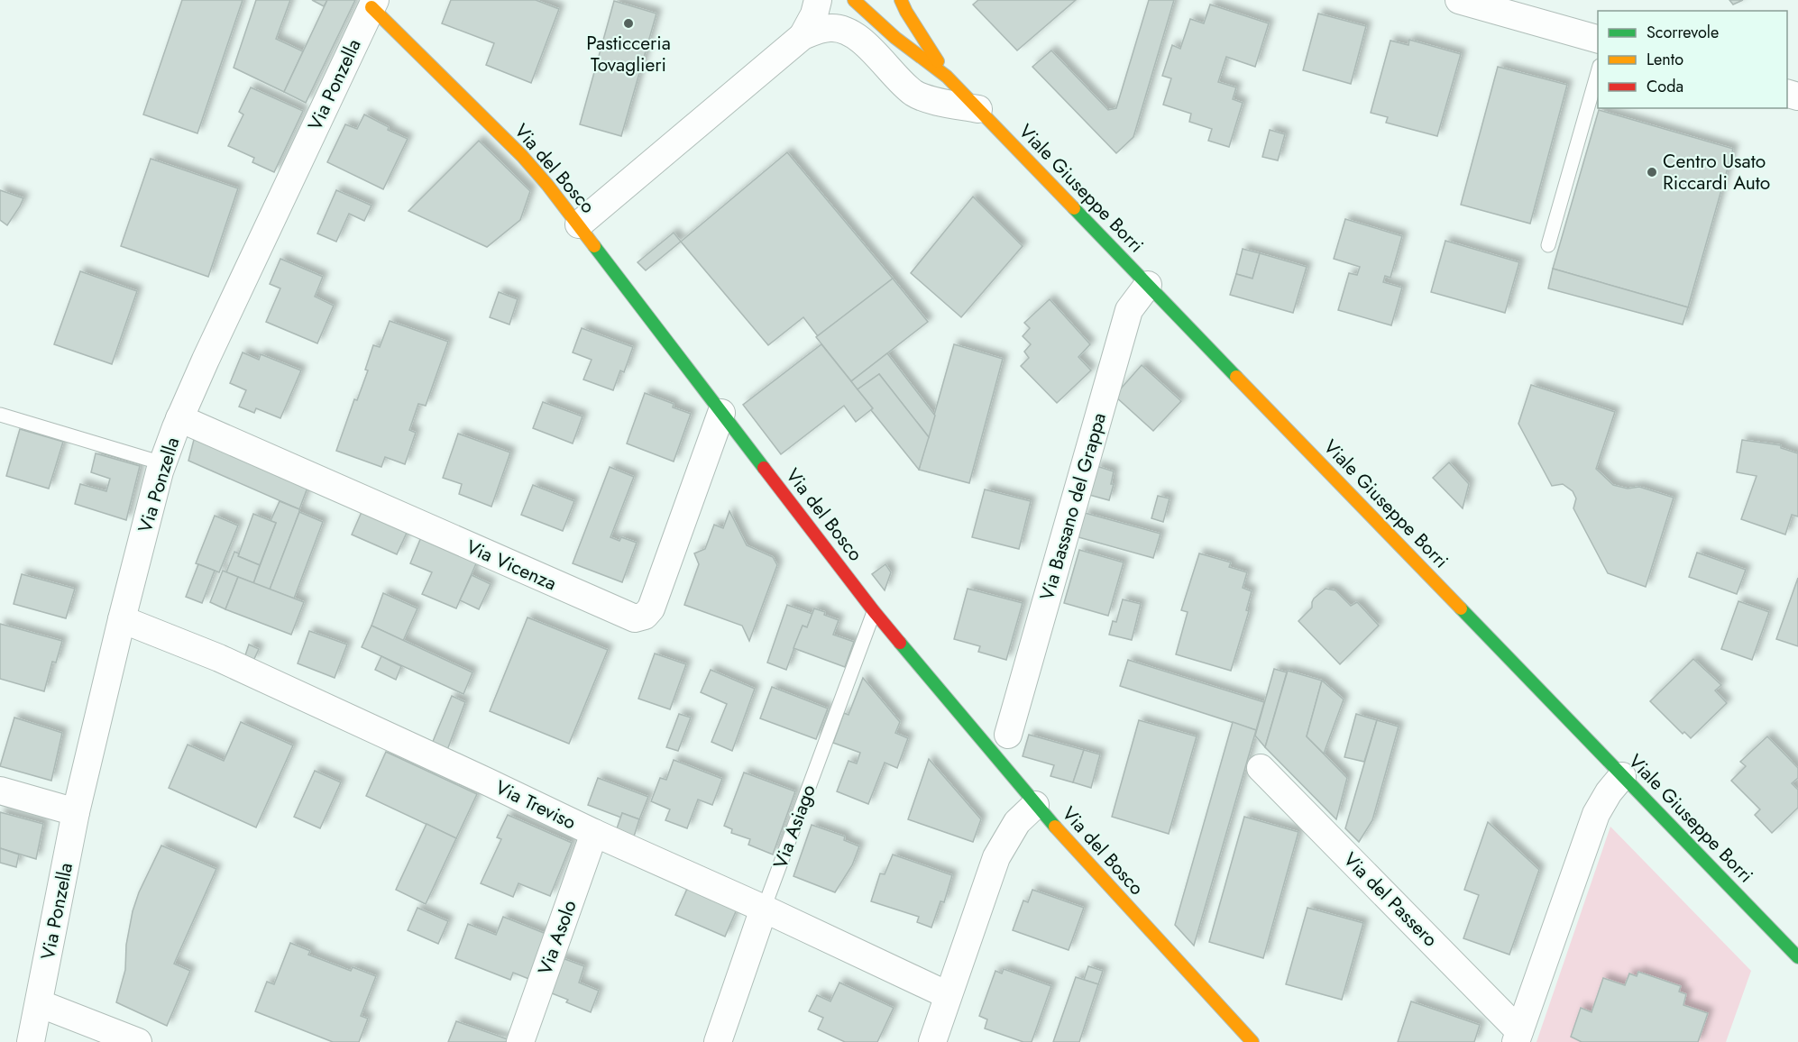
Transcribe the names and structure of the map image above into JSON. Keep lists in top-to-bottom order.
{
  "streets": {
    "main road": ["Via del Bosco", "Viale Giuseppe Borri"],
    "street": [
      "Via Ponzella",
      "Via Bassano del Grappa",
      "Via Vicenza",
      "Via Treviso",
      "Via Asiago",
      "Via del Passero",
      "Via Asolo"
    ]
  },
  "crossings": [
    ["Via Ponzella", "Via del Bosco"],
    ["Via Ponzella", "Via Vicenza"],
    ["Via Ponzella", "Via Treviso"],
    ["Via del Bosco", "Via Vicenza"],
    ["Via del Bosco", "Via Asiago"],
    ["Viale Giuseppe Borri", "Via Bassano del Grappa"],
    ["Viale Giuseppe Borri", "Via del Passero"],
    ["Via Treviso", "Via Asiago"],
    ["Via Treviso", "Via Asolo"]
  ],
  "places": ["Pasticceria Tovaglieri", "Centro Usato Riccardi Auto"],
  "legend": ["Scorrevole", "Lento", "Coda"]
}
